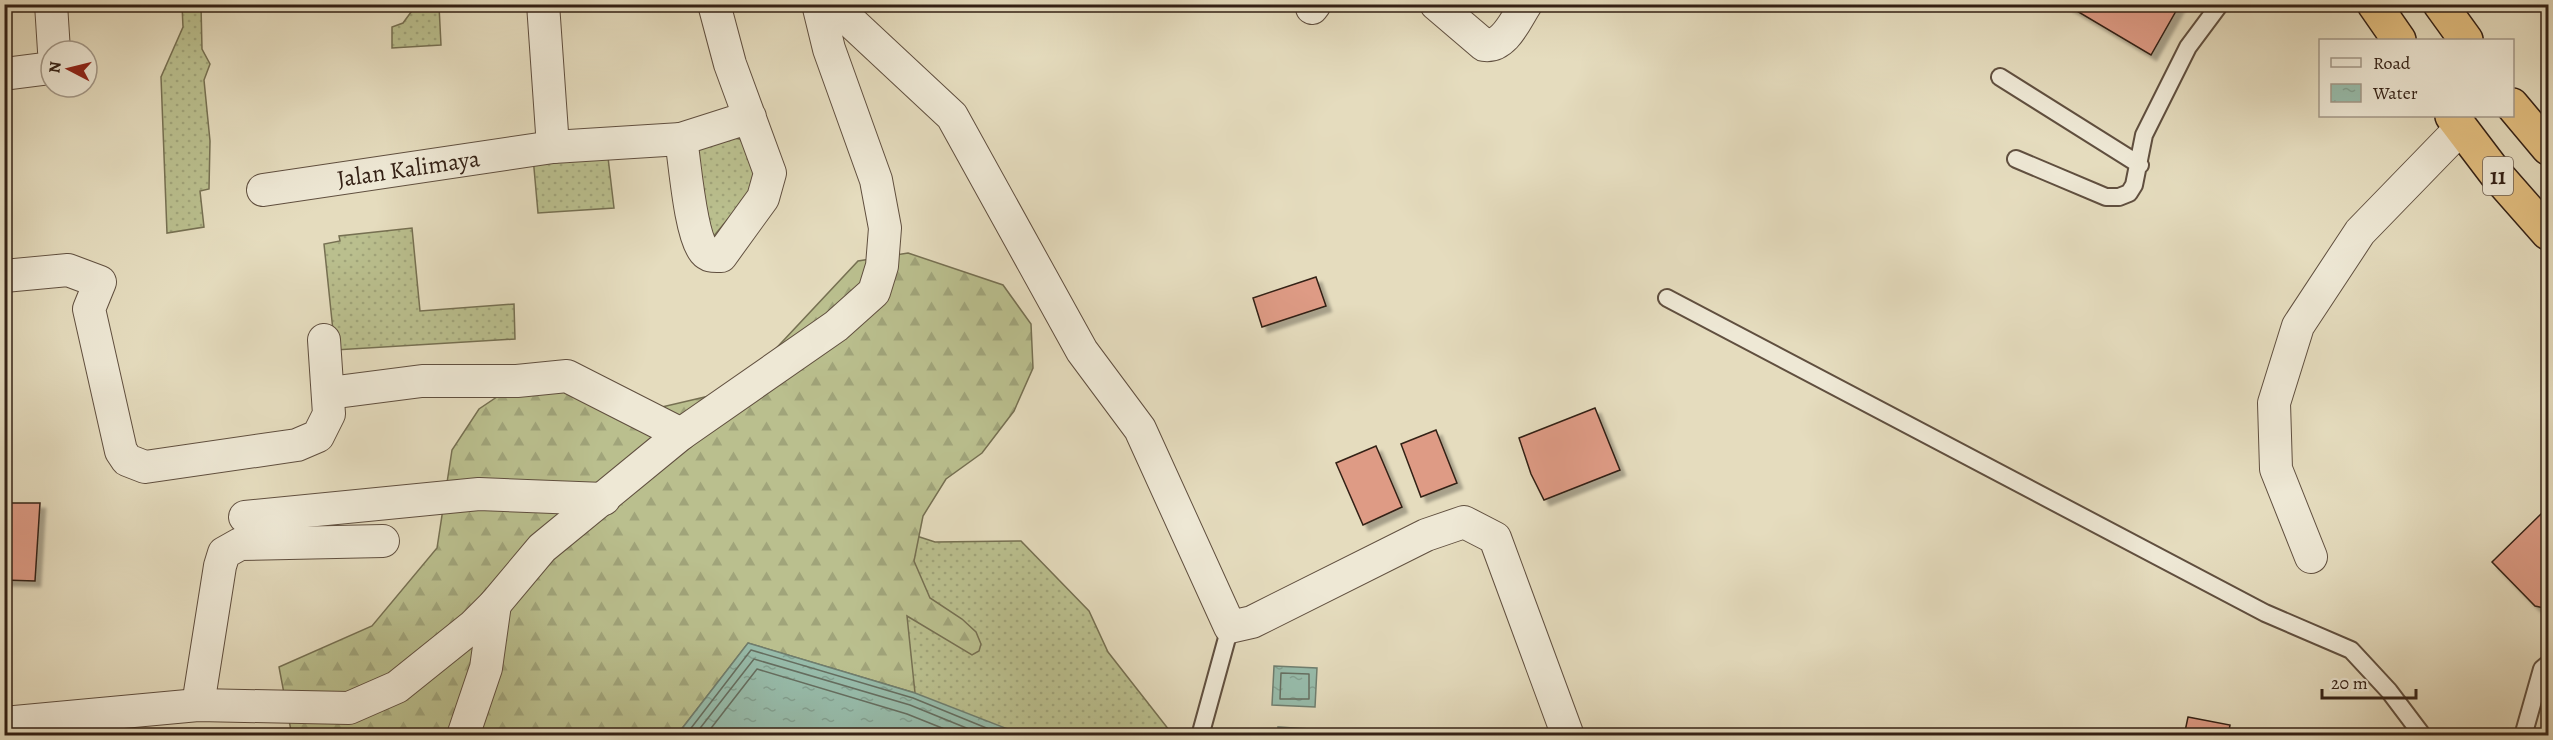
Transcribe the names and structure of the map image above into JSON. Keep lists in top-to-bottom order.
{
  "streets": {
    "highway": ["11"],
    "street": ["Jalan Kalimaya"]
  },
  "legend": ["Road", "Water"],
  "scale_bar": "20 m",
  "north": "left"
}
